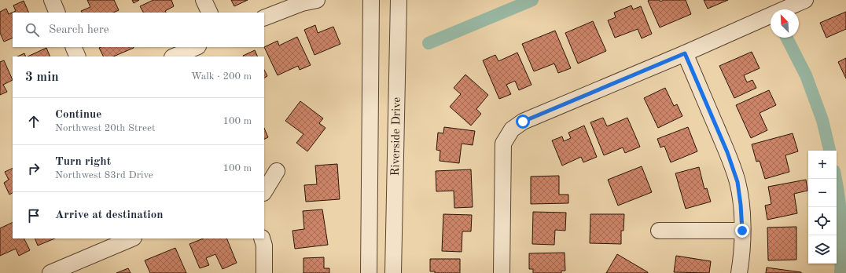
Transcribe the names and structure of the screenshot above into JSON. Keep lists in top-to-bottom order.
{
  "streets": {
    "street": ["Riverside Drive"]
  },
  "north": "top left",
  "page": {
    "search": "Search here",
    "heading": ["3 min", "Walk · 200 m"],
    "list": [
      ["Continue", "Northwest 20th Street", "100 m"],
      ["Turn right", "Northwest 83rd Drive", "100 m"],
      "Arrive at destination"
    ],
    "map_buttons": ["+", "−"]
  }
}
